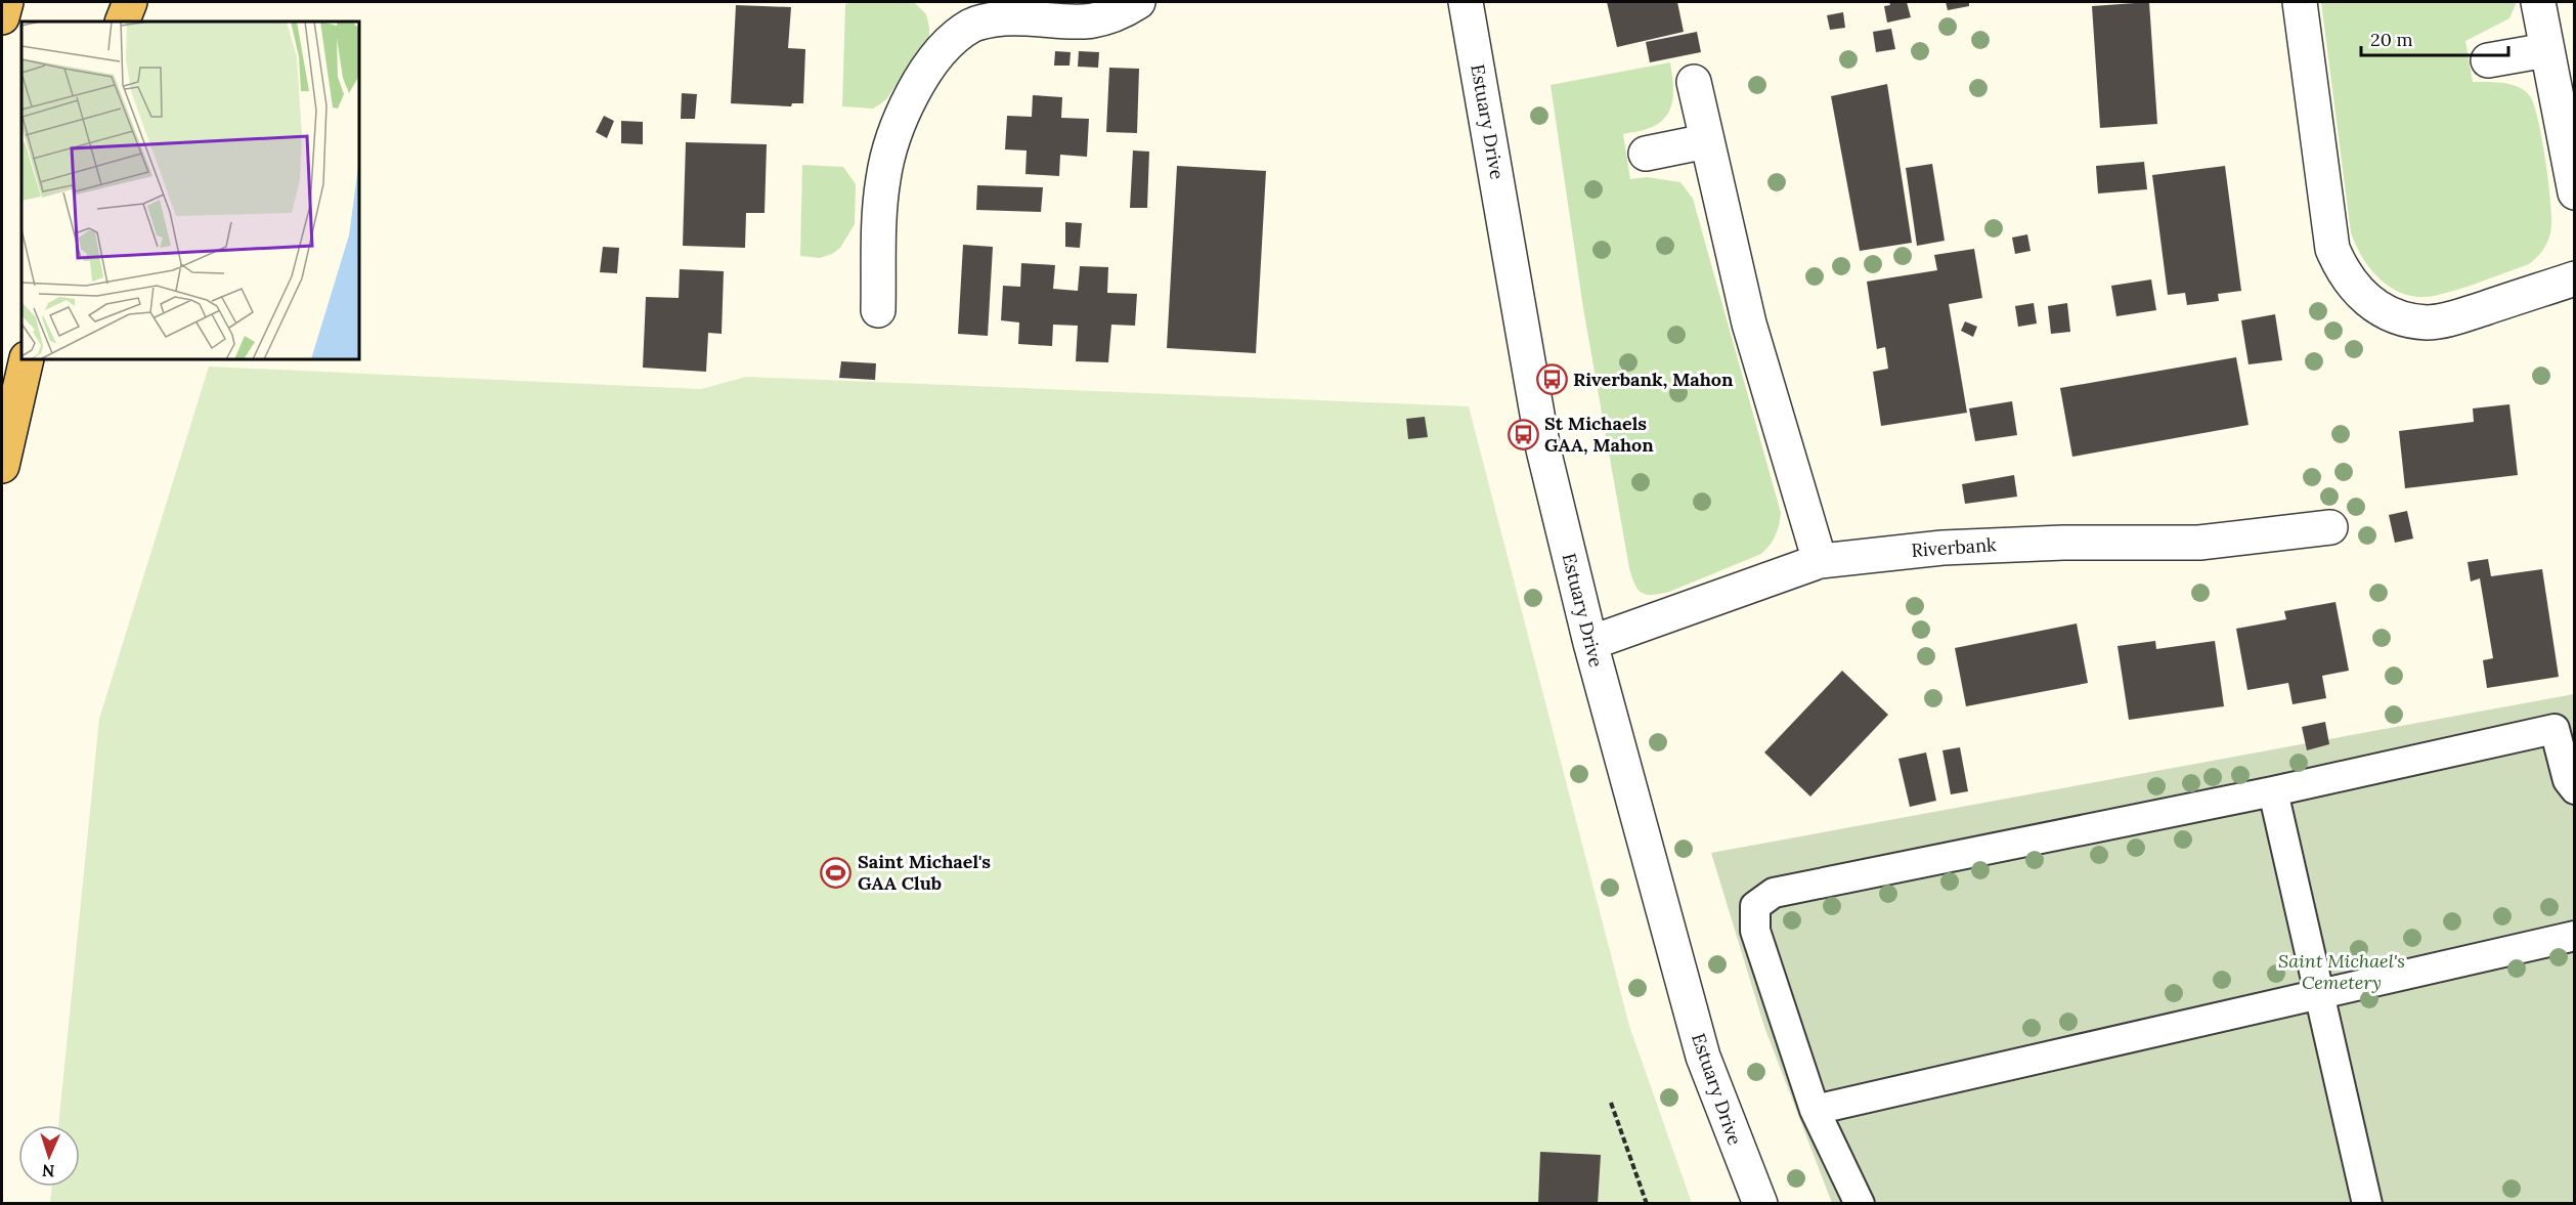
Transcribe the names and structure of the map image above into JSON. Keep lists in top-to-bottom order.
{
  "streets": {
    "street": ["Estuary Drive", "Riverbank"]
  },
  "crossings": [
    ["Estuary Drive", "Riverbank"]
  ],
  "parks": ["Saint Michael's Cemetery"],
  "places": {
    "bus stop": ["Riverbank, Mahon", "St Michaels GAA, Mahon"],
    "sports": ["Saint Michael's GAA Club"]
  },
  "scale_bar": "20 m",
  "north": "bottom"
}
